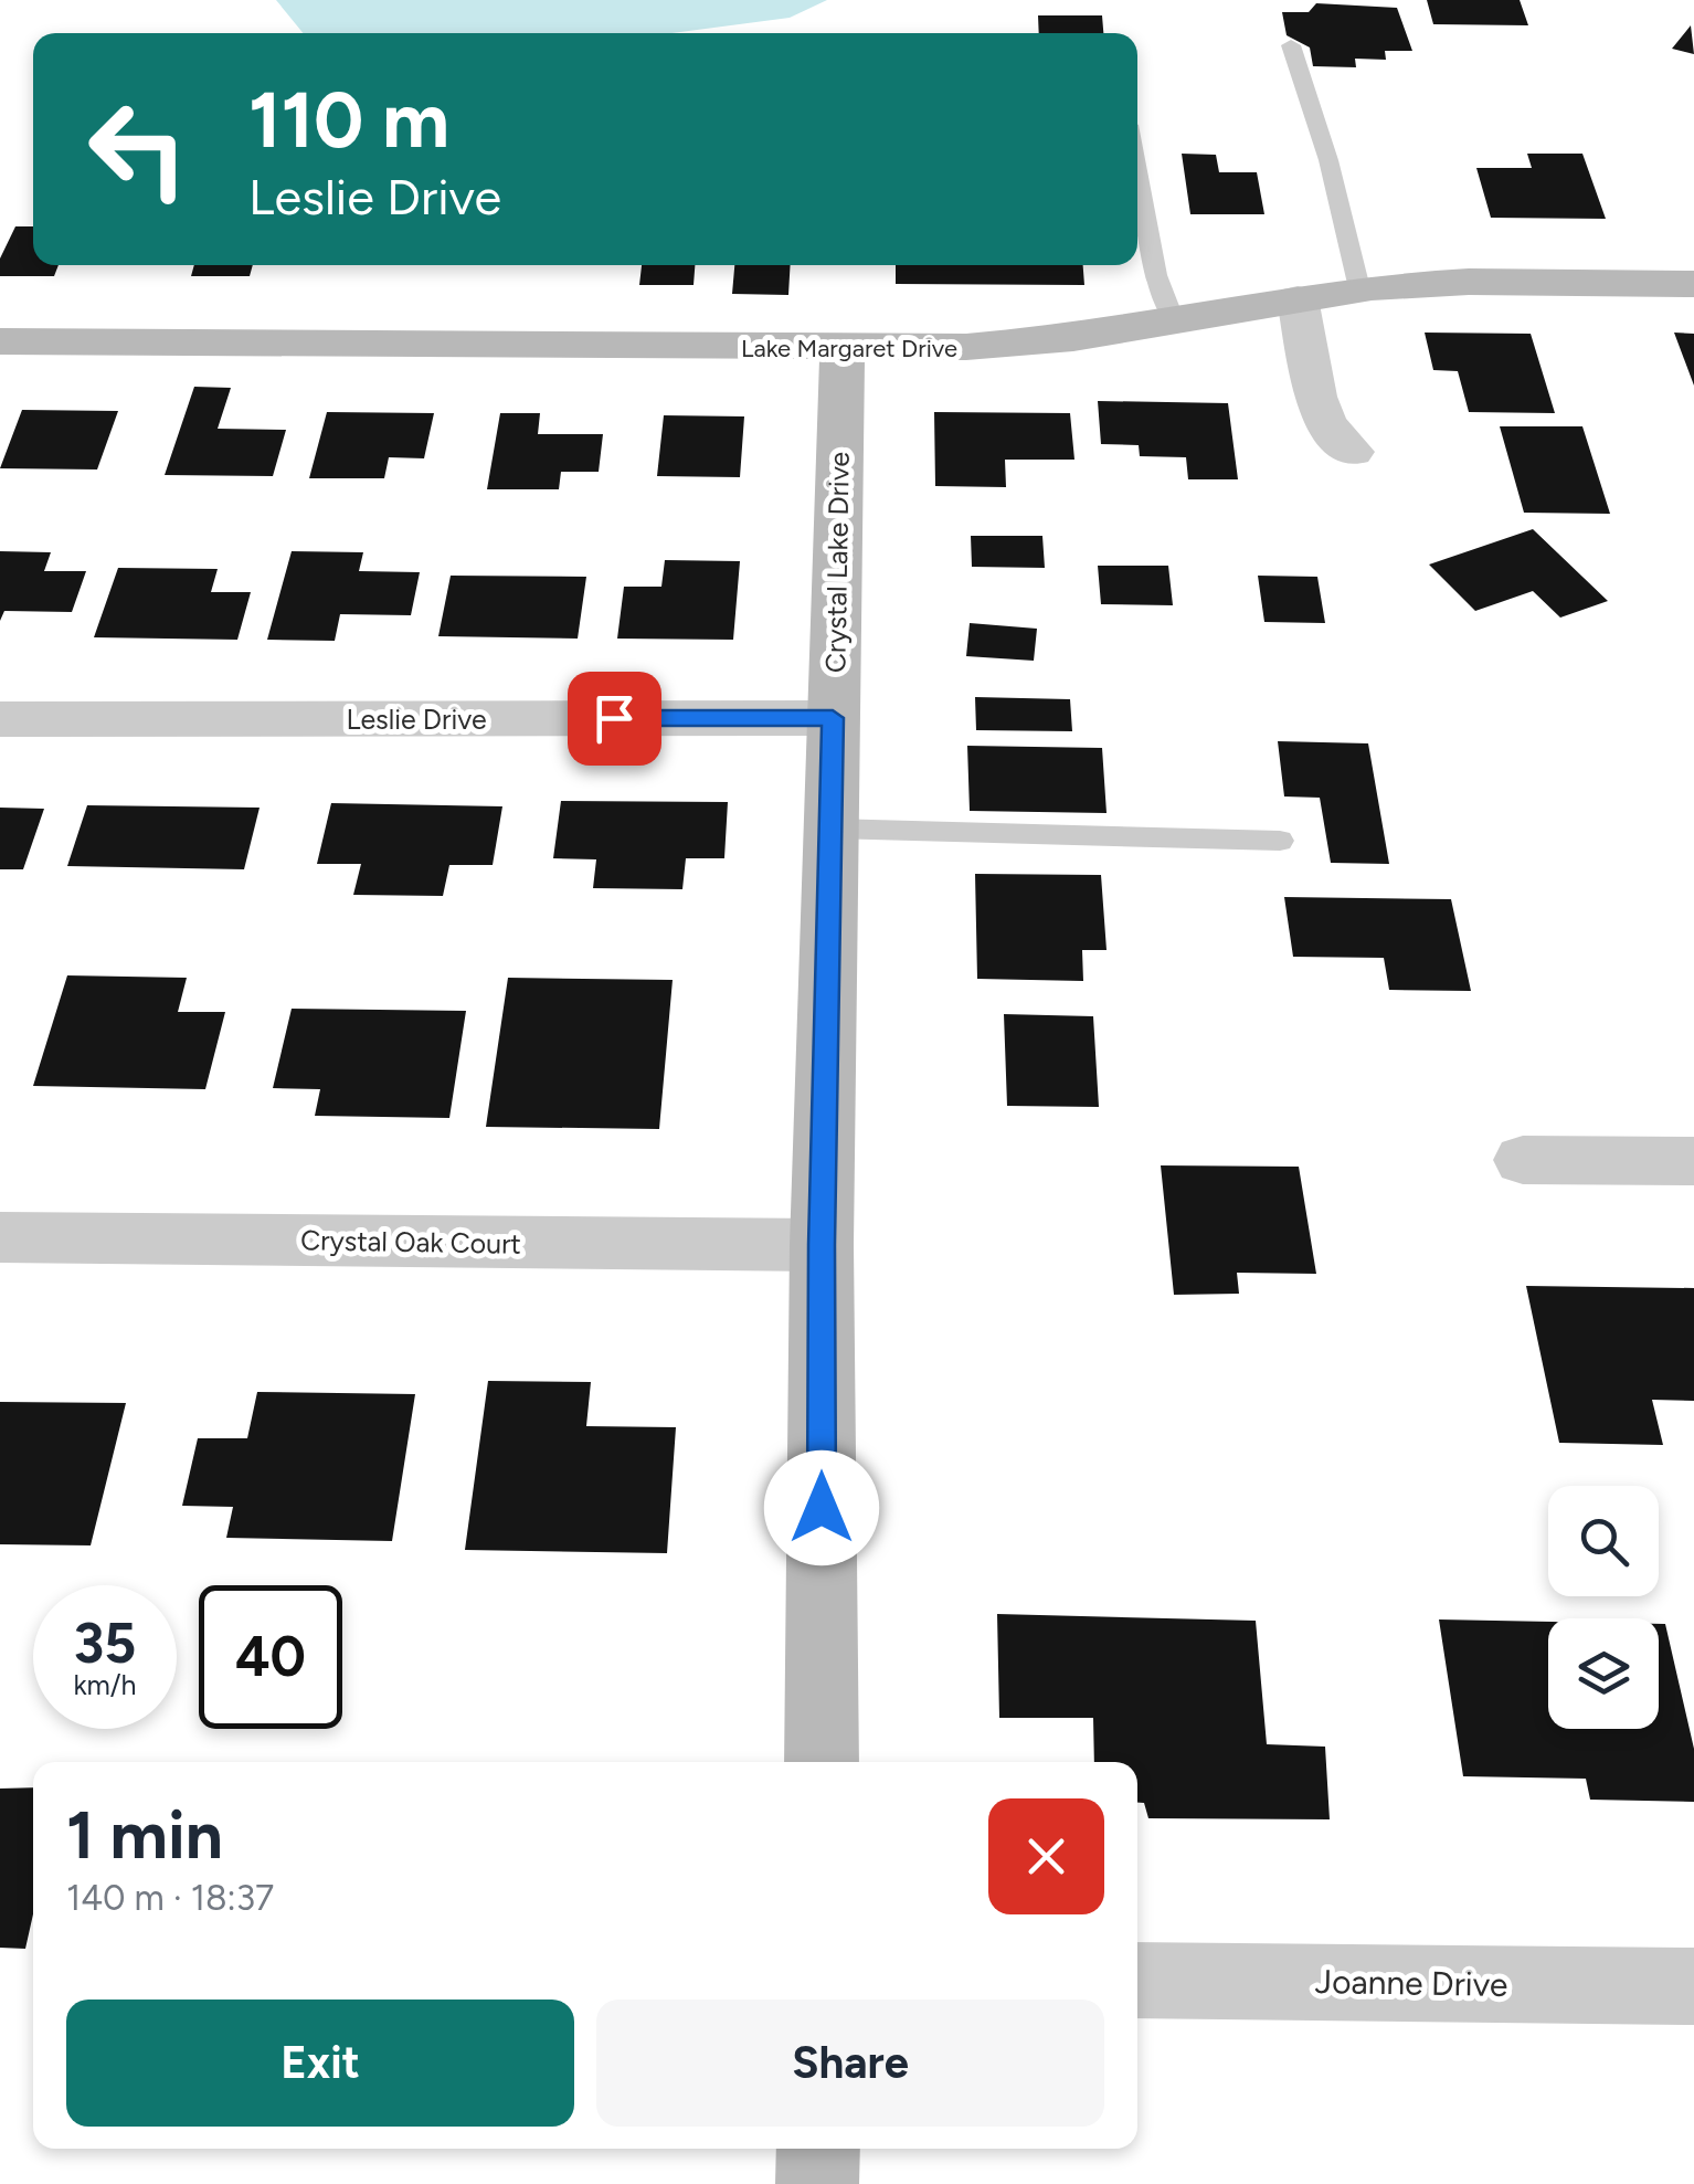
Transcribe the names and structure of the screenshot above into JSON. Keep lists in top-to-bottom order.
{
  "streets": {
    "street": [
      "Lake Margaret Drive",
      "Crystal Lake Drive",
      "Leslie Drive",
      "Crystal Oak Court",
      "Joanne Drive"
    ]
  },
  "crossings": [
    ["Lake Margaret Drive", "Crystal Lake Drive"],
    ["Crystal Lake Drive", "Leslie Drive"],
    ["Crystal Lake Drive", "Crystal Oak Court"]
  ],
  "page": {
    "turn": ["110 m", "Leslie Drive"],
    "speed": "35 km/h",
    "limit": "40",
    "heading": ["1 min", "140 m · 18:37"],
    "buttons": ["Exit", "Share"]
  }
}
